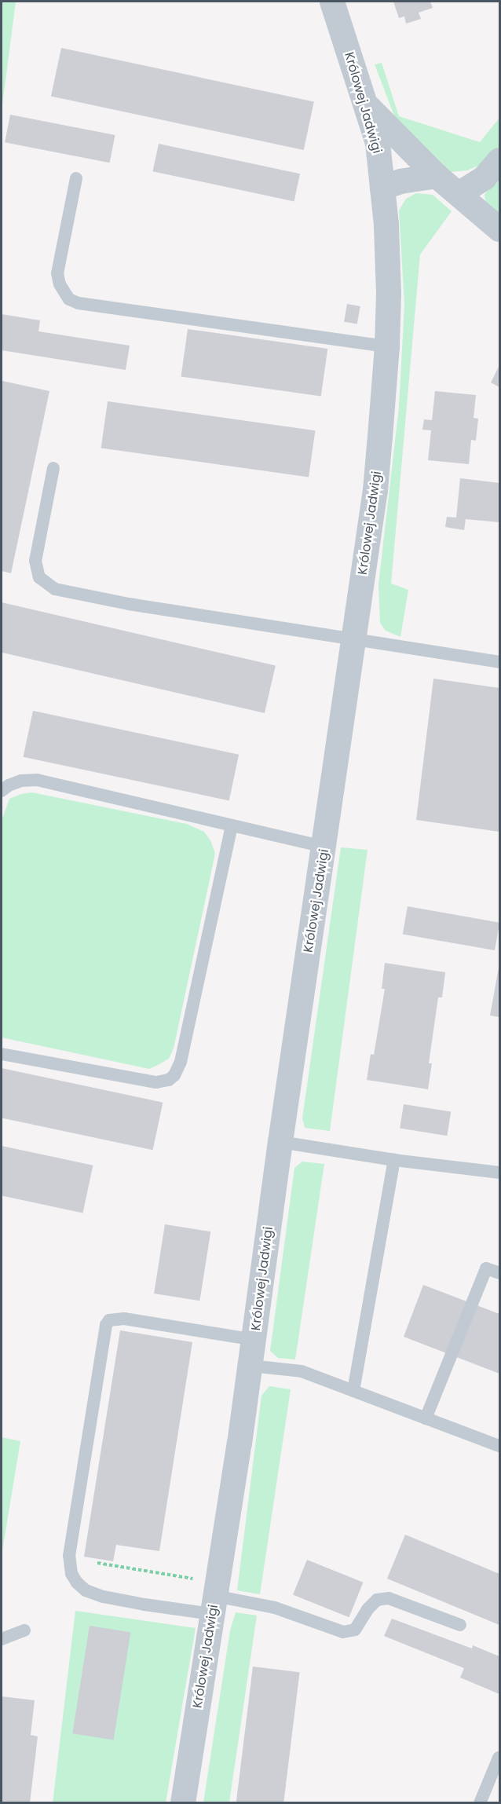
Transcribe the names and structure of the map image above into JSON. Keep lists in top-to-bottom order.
{
  "streets": {
    "street": ["Królowej Jadwigi"]
  }
}
